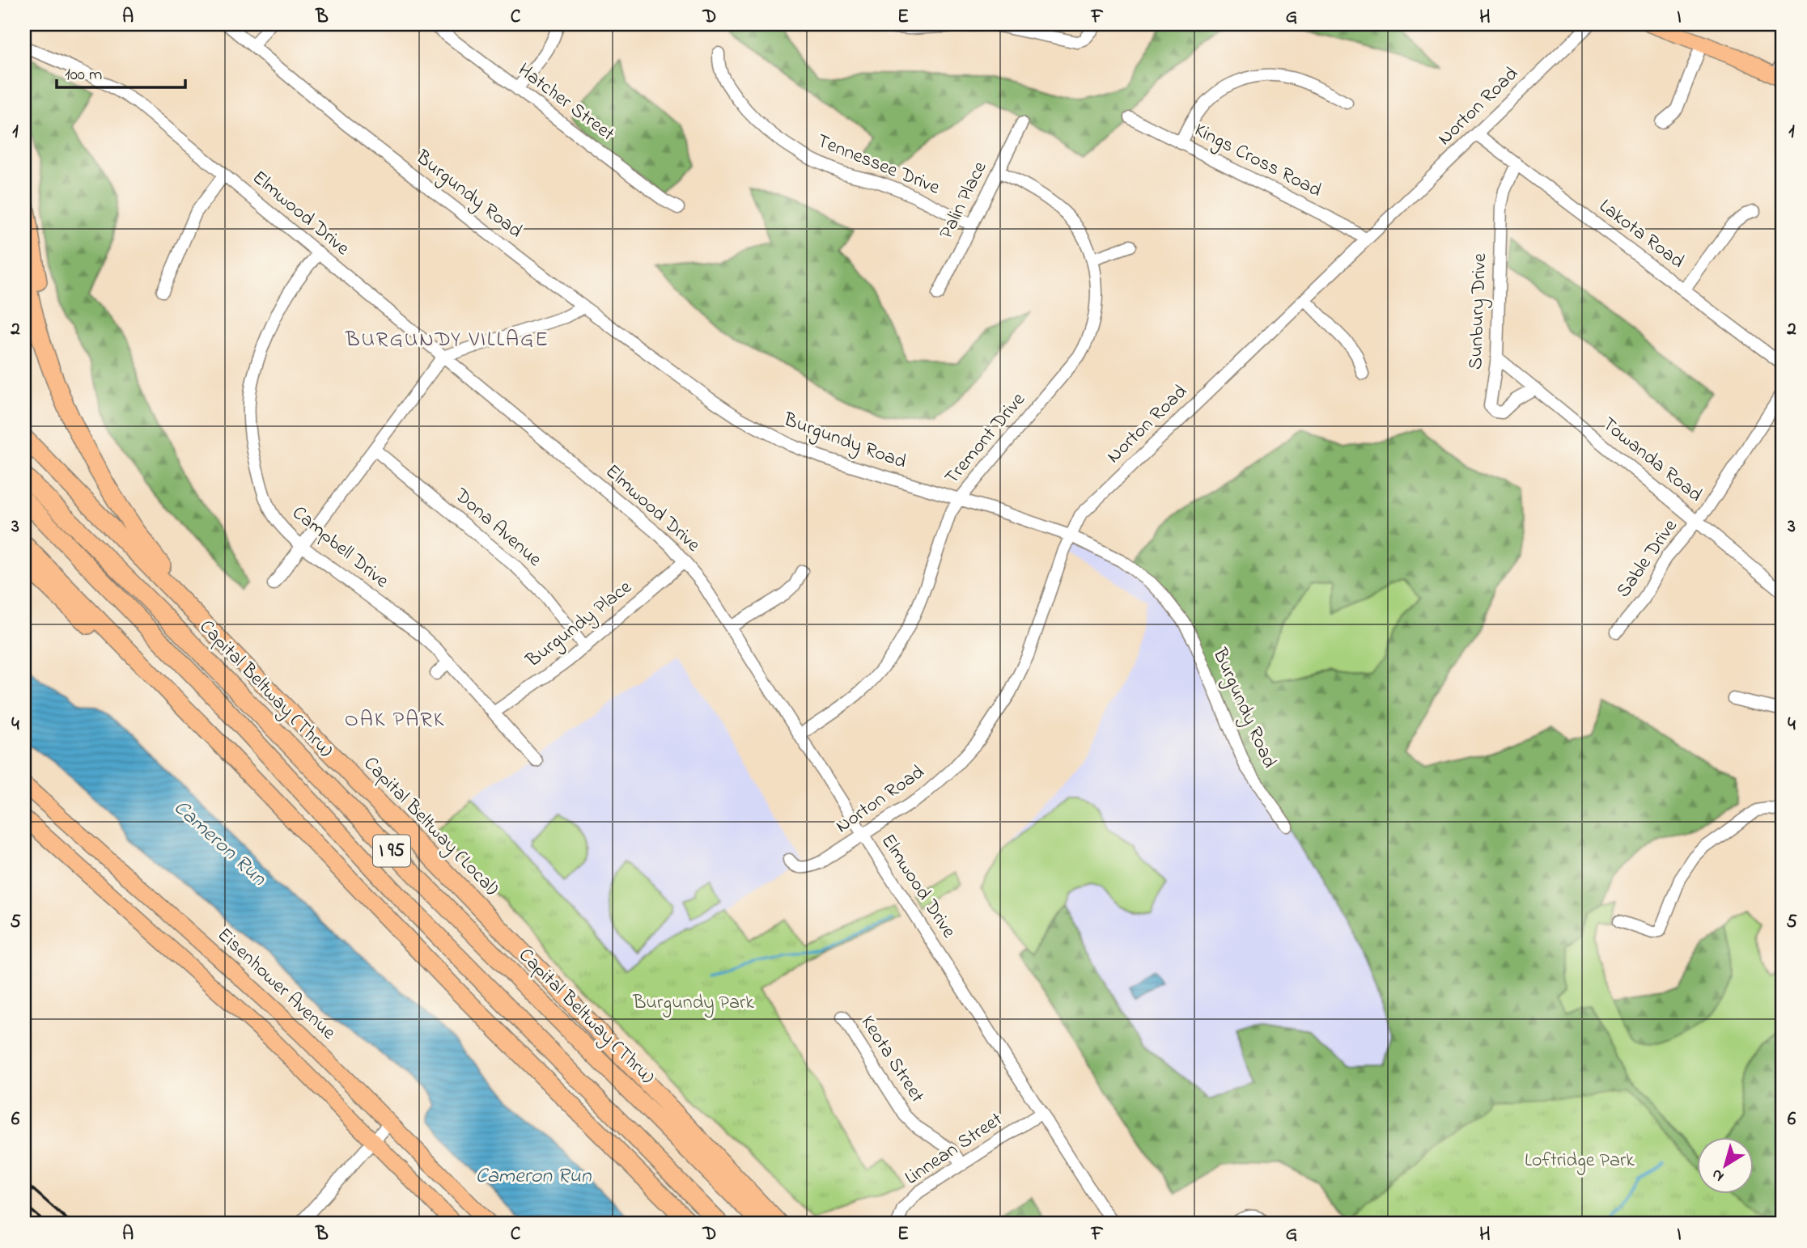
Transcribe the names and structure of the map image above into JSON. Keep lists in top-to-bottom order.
{
  "streets": {
    "highway": ["Capital Beltway (Thru)", "Capital Beltway (Local)", "I 95"],
    "main road": ["Eisenhower Avenue"],
    "street": [
      "Hatcher Street",
      "Norton Road",
      "Kings Cross Road",
      "Tennessee Drive",
      "Burgundy Road",
      "Palin Place",
      "Elmwood Drive",
      "Lakota Road",
      "Sunbury Drive",
      "Tremont Drive",
      "Towanda Road",
      "Dona Avenue",
      "Campbell Drive",
      "Sable Drive",
      "Burgundy Place",
      "Keota Street",
      "Linnean Street"
    ]
  },
  "crossings": [
    ["Norton Road", "Kings Cross Road"],
    ["Norton Road", "Burgundy Road"],
    ["Norton Road", "Elmwood Drive"],
    ["Norton Road", "Lakota Road"],
    ["Tennessee Drive", "Palin Place"],
    ["Burgundy Road", "Tremont Drive"],
    ["Palin Place", "Tremont Drive"],
    ["Elmwood Drive", "Tremont Drive"],
    ["Elmwood Drive", "Campbell Drive"],
    ["Elmwood Drive", "Burgundy Place"],
    ["Elmwood Drive", "Linnean Street"],
    ["Lakota Road", "Sunbury Drive"],
    ["Sunbury Drive", "Towanda Road"],
    ["Towanda Road", "Sable Drive"],
    ["Dona Avenue", "Burgundy Place"],
    ["Campbell Drive", "Burgundy Place"],
    ["Keota Street", "Linnean Street"]
  ],
  "districts": ["BURGUNDY VILLAGE", "OAK PARK"],
  "water": ["Cameron Run"],
  "parks": ["Burgundy Park", "Loftridge Park"],
  "scale_bar": "100 m",
  "north": "bottom left",
  "grid": {
    "columns": [
      "A",
      "B",
      "C",
      "D",
      "E",
      "F",
      "G",
      "H",
      "I"
    ],
    "rows": [
      "1",
      "2",
      "3",
      "4",
      "5",
      "6"
    ]
  }
}
